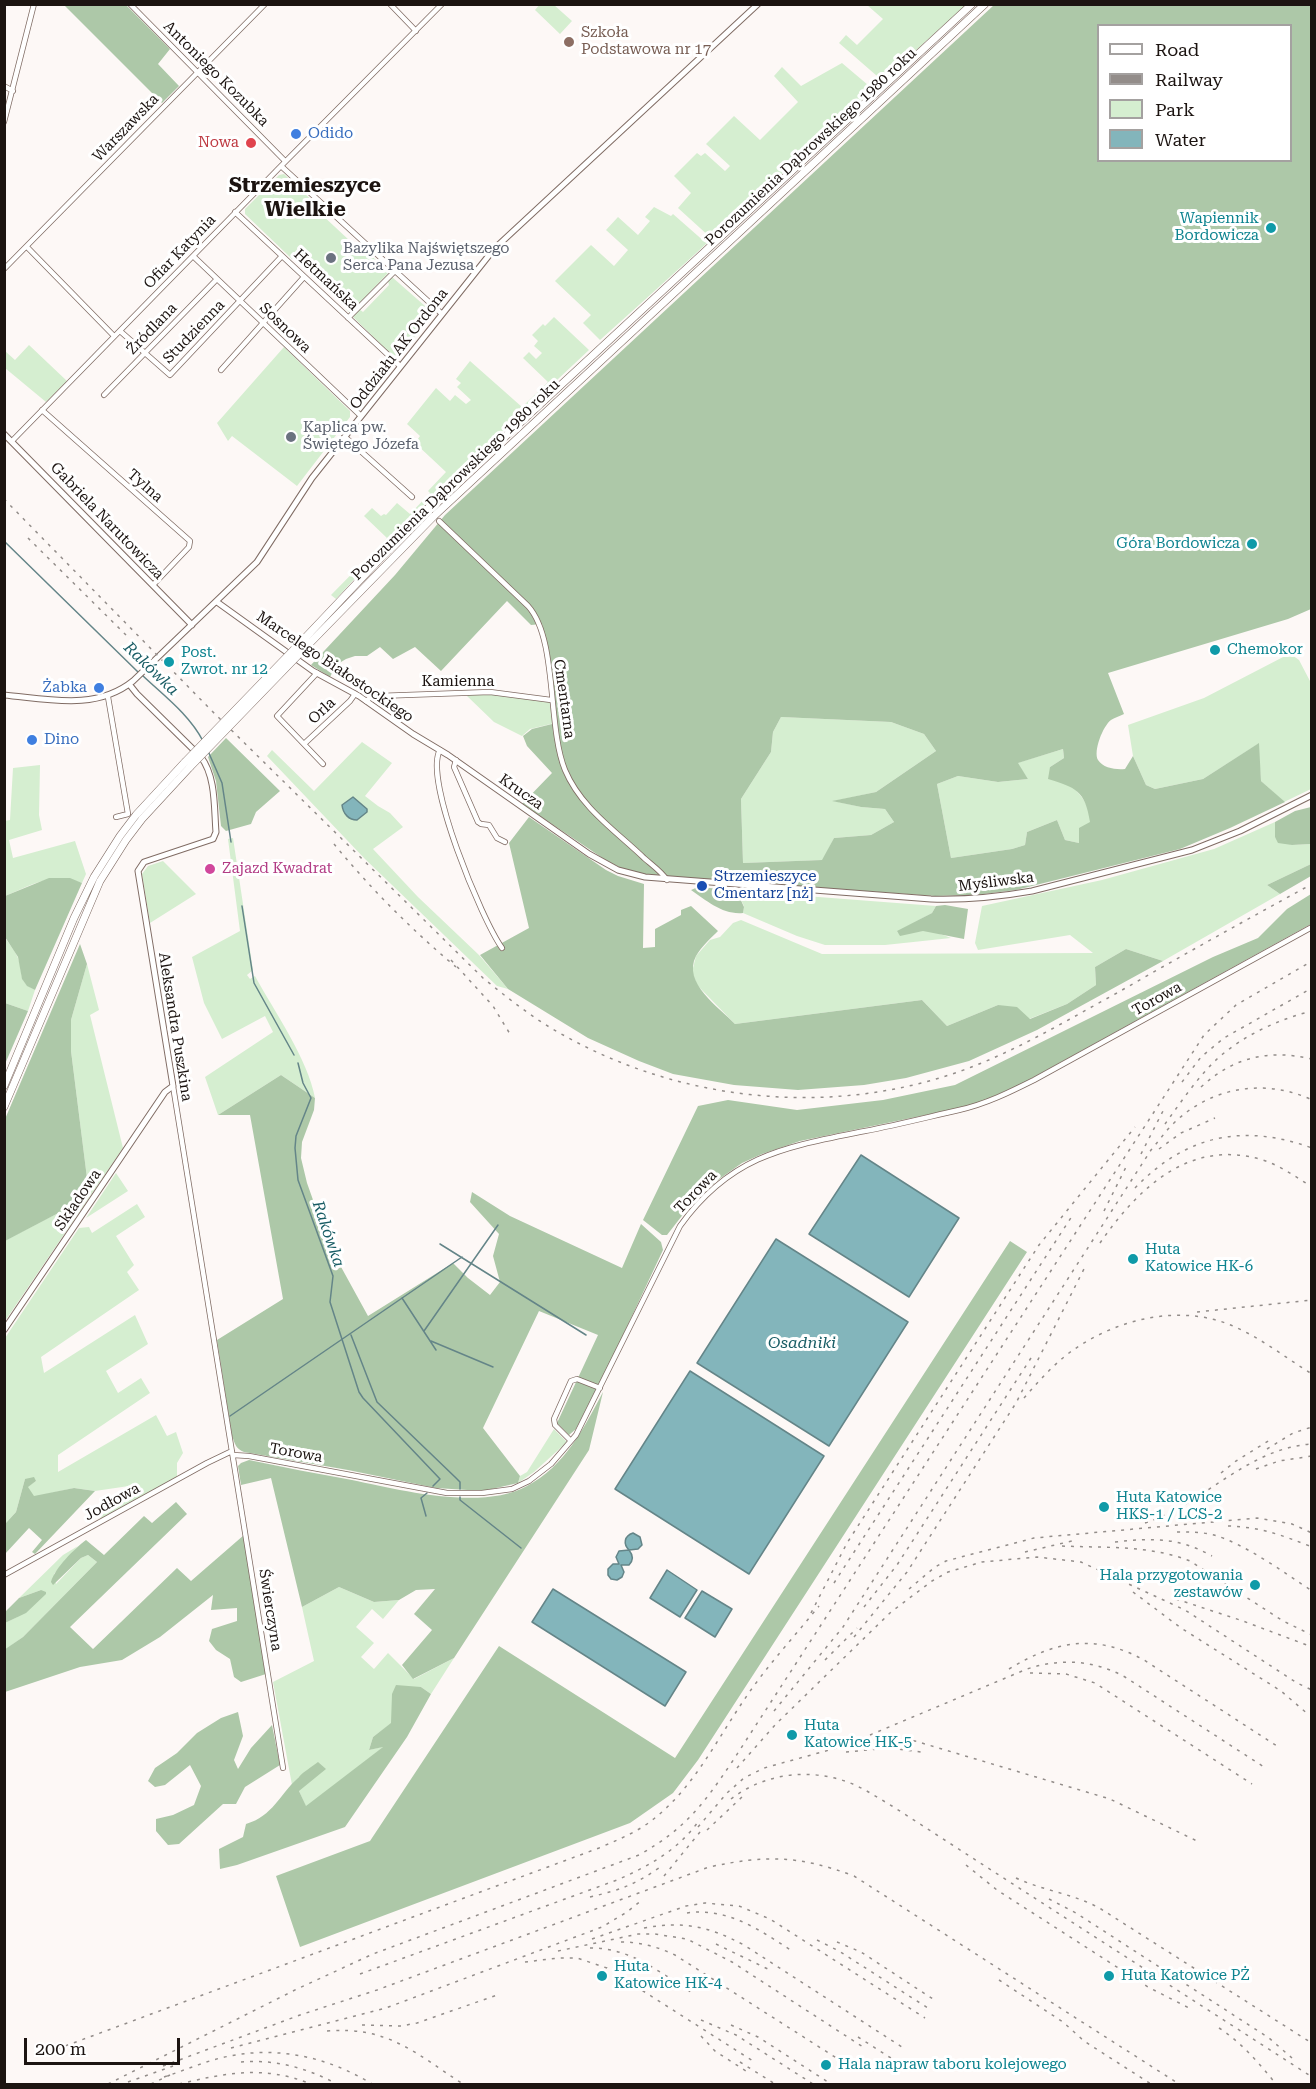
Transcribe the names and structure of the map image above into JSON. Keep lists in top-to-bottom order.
{
  "streets": {
    "main road": ["Porozumienia Dąbrowskiego 1980 roku"],
    "street": [
      "Antoniego Kozubka",
      "Warszawska",
      "Ofiar Katynia",
      "Hetmańska",
      "Sosnowa",
      "Źródlana",
      "Studzienna",
      "Oddziału AK Ordona",
      "Tylna",
      "Gabriela Narutowicza",
      "Marcelego Białostockiego",
      "Kamienna",
      "Cmentarna",
      "Orla",
      "Krucza",
      "Myśliwska",
      "Torowa",
      "Aleksandra Puszkina",
      "Składowa",
      "Jodłowa",
      "Świerczyna"
    ]
  },
  "crossings": [
    ["Antoniego Kozubka", "Warszawska"],
    ["Antoniego Kozubka", "Ofiar Katynia"],
    ["Ofiar Katynia", "Hetmańska"],
    ["Ofiar Katynia", "Sosnowa"],
    ["Ofiar Katynia", "Studzienna"],
    ["Ofiar Katynia", "Tylna"],
    ["Ofiar Katynia", "Gabriela Narutowicza"],
    ["Hetmańska", "Studzienna"],
    ["Hetmańska", "Oddziału AK Ordona"],
    ["Sosnowa", "Źródlana"],
    ["Sosnowa", "Studzienna"],
    ["Sosnowa", "Oddziału AK Ordona"],
    ["Źródlana", "Studzienna"],
    ["Oddziału AK Ordona", "Gabriela Narutowicza"],
    ["Oddziału AK Ordona", "Marcelego Białostockiego"],
    ["Oddziału AK Ordona", "Aleksandra Puszkina"],
    ["Tylna", "Gabriela Narutowicza"],
    ["Marcelego Białostockiego", "Kamienna"],
    ["Marcelego Białostockiego", "Orla"],
    ["Marcelego Białostockiego", "Krucza"],
    ["Kamienna", "Cmentarna"],
    ["Cmentarna", "Krucza"],
    ["Cmentarna", "Myśliwska"],
    ["Krucza", "Myśliwska"],
    ["Torowa", "Aleksandra Puszkina"],
    ["Torowa", "Jodłowa"],
    ["Torowa", "Świerczyna"],
    ["Aleksandra Puszkina", "Składowa"],
    ["Aleksandra Puszkina", "Jodłowa"],
    ["Aleksandra Puszkina", "Świerczyna"],
    ["Jodłowa", "Świerczyna"]
  ],
  "districts": ["Strzemieszyce Wielkie"],
  "water": ["Rakówka", "Osadniki"],
  "places": [
    "Szkoła Podstawowa nr 17",
    "Odido",
    "Nowa",
    "Wapiennik Bordowicza",
    "Bazylika Najświętszego Serca Pana Jezusa",
    "Kaplica pw. Świętego Józefa",
    "Góra Bordowicza",
    "Chemokor",
    "Post. Zwrot. nr 12",
    "Żabka",
    "Dino",
    "Zajazd Kwadrat",
    "Strzemieszyce Cmentarz [nż]",
    "Huta Katowice HK-6",
    "Huta Katowice HKS-1 / LCS-2",
    "Hala przygotowania zestawów",
    "Huta Katowice HK-5",
    "Huta Katowice HK-4",
    "Huta Katowice PŻ",
    "Hala napraw taboru kolejowego"
  ],
  "legend": [
    "Road",
    "Railway",
    "Park",
    "Water"
  ],
  "scale_bar": "200 m"
}
